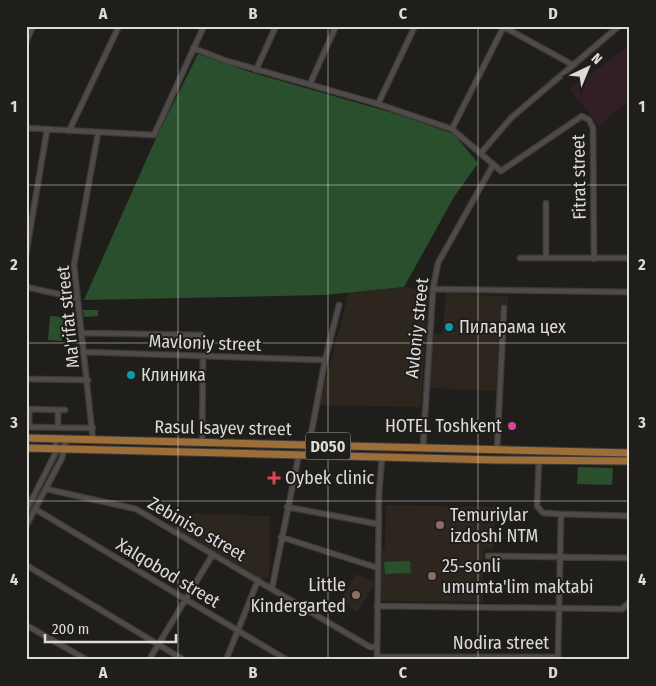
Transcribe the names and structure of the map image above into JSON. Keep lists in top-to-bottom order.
{
  "streets": {
    "main road": ["Rasul Isayev street", "D050"],
    "street": [
      "Fitrat street",
      "Ma'rifat street",
      "Avloniy street",
      "Mavloniy street",
      "Zebiniso street",
      "Хalqobod street",
      "Nodira street"
    ]
  },
  "crossings": [
    ["Fitrat street", "Avloniy street"],
    ["Ma'rifat street", "Mavloniy street"],
    ["Ma'rifat street", "Rasul Isayev street"],
    ["Avloniy street", "Rasul Isayev street"]
  ],
  "places": {
    "other": [
      "Пиларама цех",
      "Клиника",
      "HOTEL Toshkent",
      "Temuriylar izdoshi NTM",
      "25-sonli umumta'lim maktabi",
      "Little Kindergarted"
    ],
    "health": ["Oybek clinic"]
  },
  "scale_bar": "200 m",
  "north": "top right",
  "grid": {
    "columns": [
      "A",
      "B",
      "C",
      "D"
    ],
    "rows": [
      "1",
      "2",
      "3",
      "4"
    ]
  }
}
